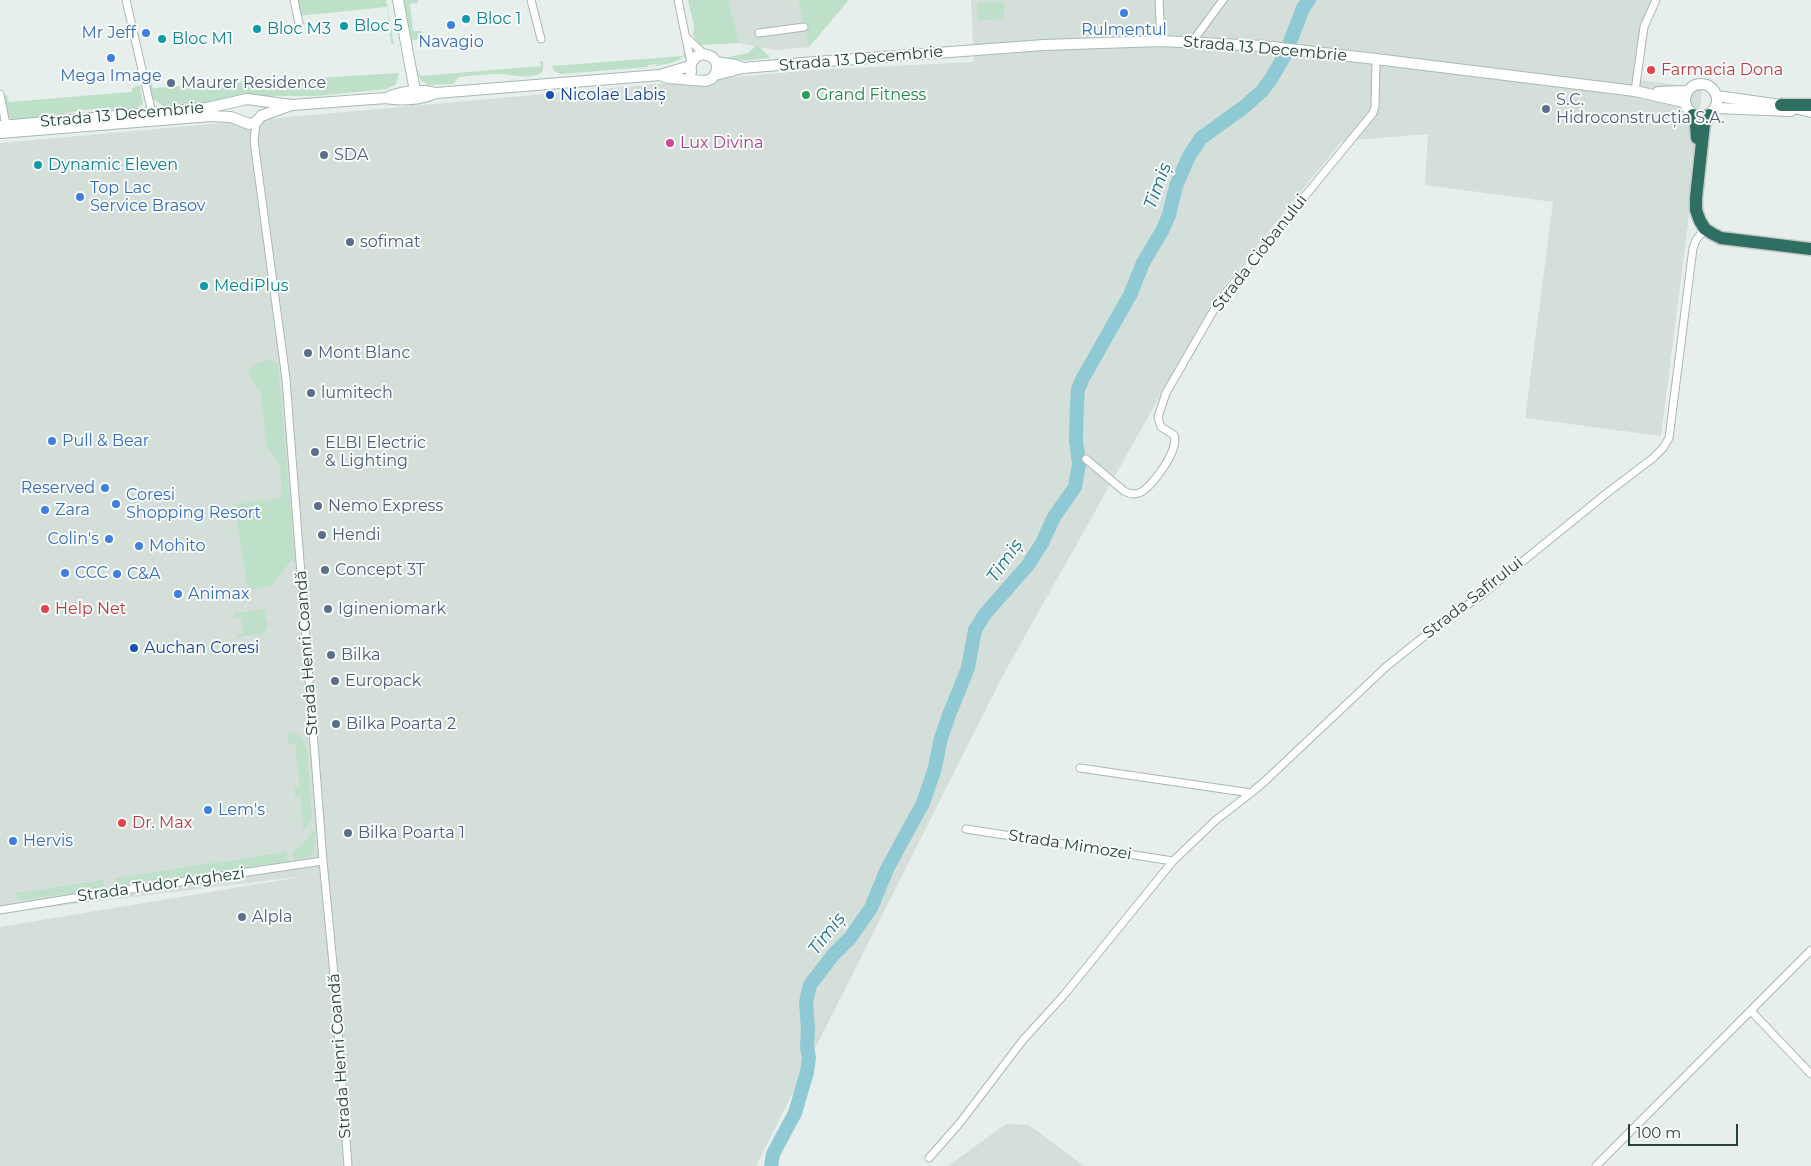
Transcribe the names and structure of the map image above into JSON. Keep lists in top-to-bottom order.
{
  "streets": {
    "main road": ["Strada 13 Decembrie"],
    "street": [
      "Strada Ciobanului",
      "Strada Safirului",
      "Strada Henri Coandă",
      "Strada Mimozei",
      "Strada Tudor Arghezi"
    ]
  },
  "crossings": [
    ["Strada 13 Decembrie", "Strada Ciobanului"],
    ["Strada 13 Decembrie", "Strada Henri Coandă"],
    ["Strada Safirului", "Strada Mimozei"],
    ["Strada Henri Coandă", "Strada Tudor Arghezi"]
  ],
  "water": ["Timiș"],
  "places": [
    "Rulmentul",
    "Bloc 1",
    "Navagio",
    "Bloc 5",
    "Bloc M3",
    "Mr Jeff",
    "Bloc M1",
    "Mega Image",
    "Farmacia Dona",
    "Maurer Residence",
    "Nicolae Labiș",
    "Grand Fitness",
    "S.C. Hidroconstrucția S.A.",
    "Lux Divina",
    "SDA",
    "Dynamic Eleven",
    "Top Lac Service Brasov",
    "sofimat",
    "MediPlus",
    "Mont Blanc",
    "lumitech",
    "Pull & Bear",
    "ELBI Electric & Lighting",
    "Reserved",
    "Coresi Shopping Resort",
    "Nemo Express",
    "Zara",
    "Hendi",
    "Colin's",
    "Mohito",
    "Concept 3T",
    "CCC",
    "C&A",
    "Animax",
    "Help Net",
    "Igineniomark",
    "Auchan Coresi",
    "Bilka",
    "Europack",
    "Bilka Poarta 2",
    "Lem's",
    "Dr. Max",
    "Bilka Poarta 1",
    "Hervis",
    "Alpla"
  ],
  "scale_bar": "100 m"
}
